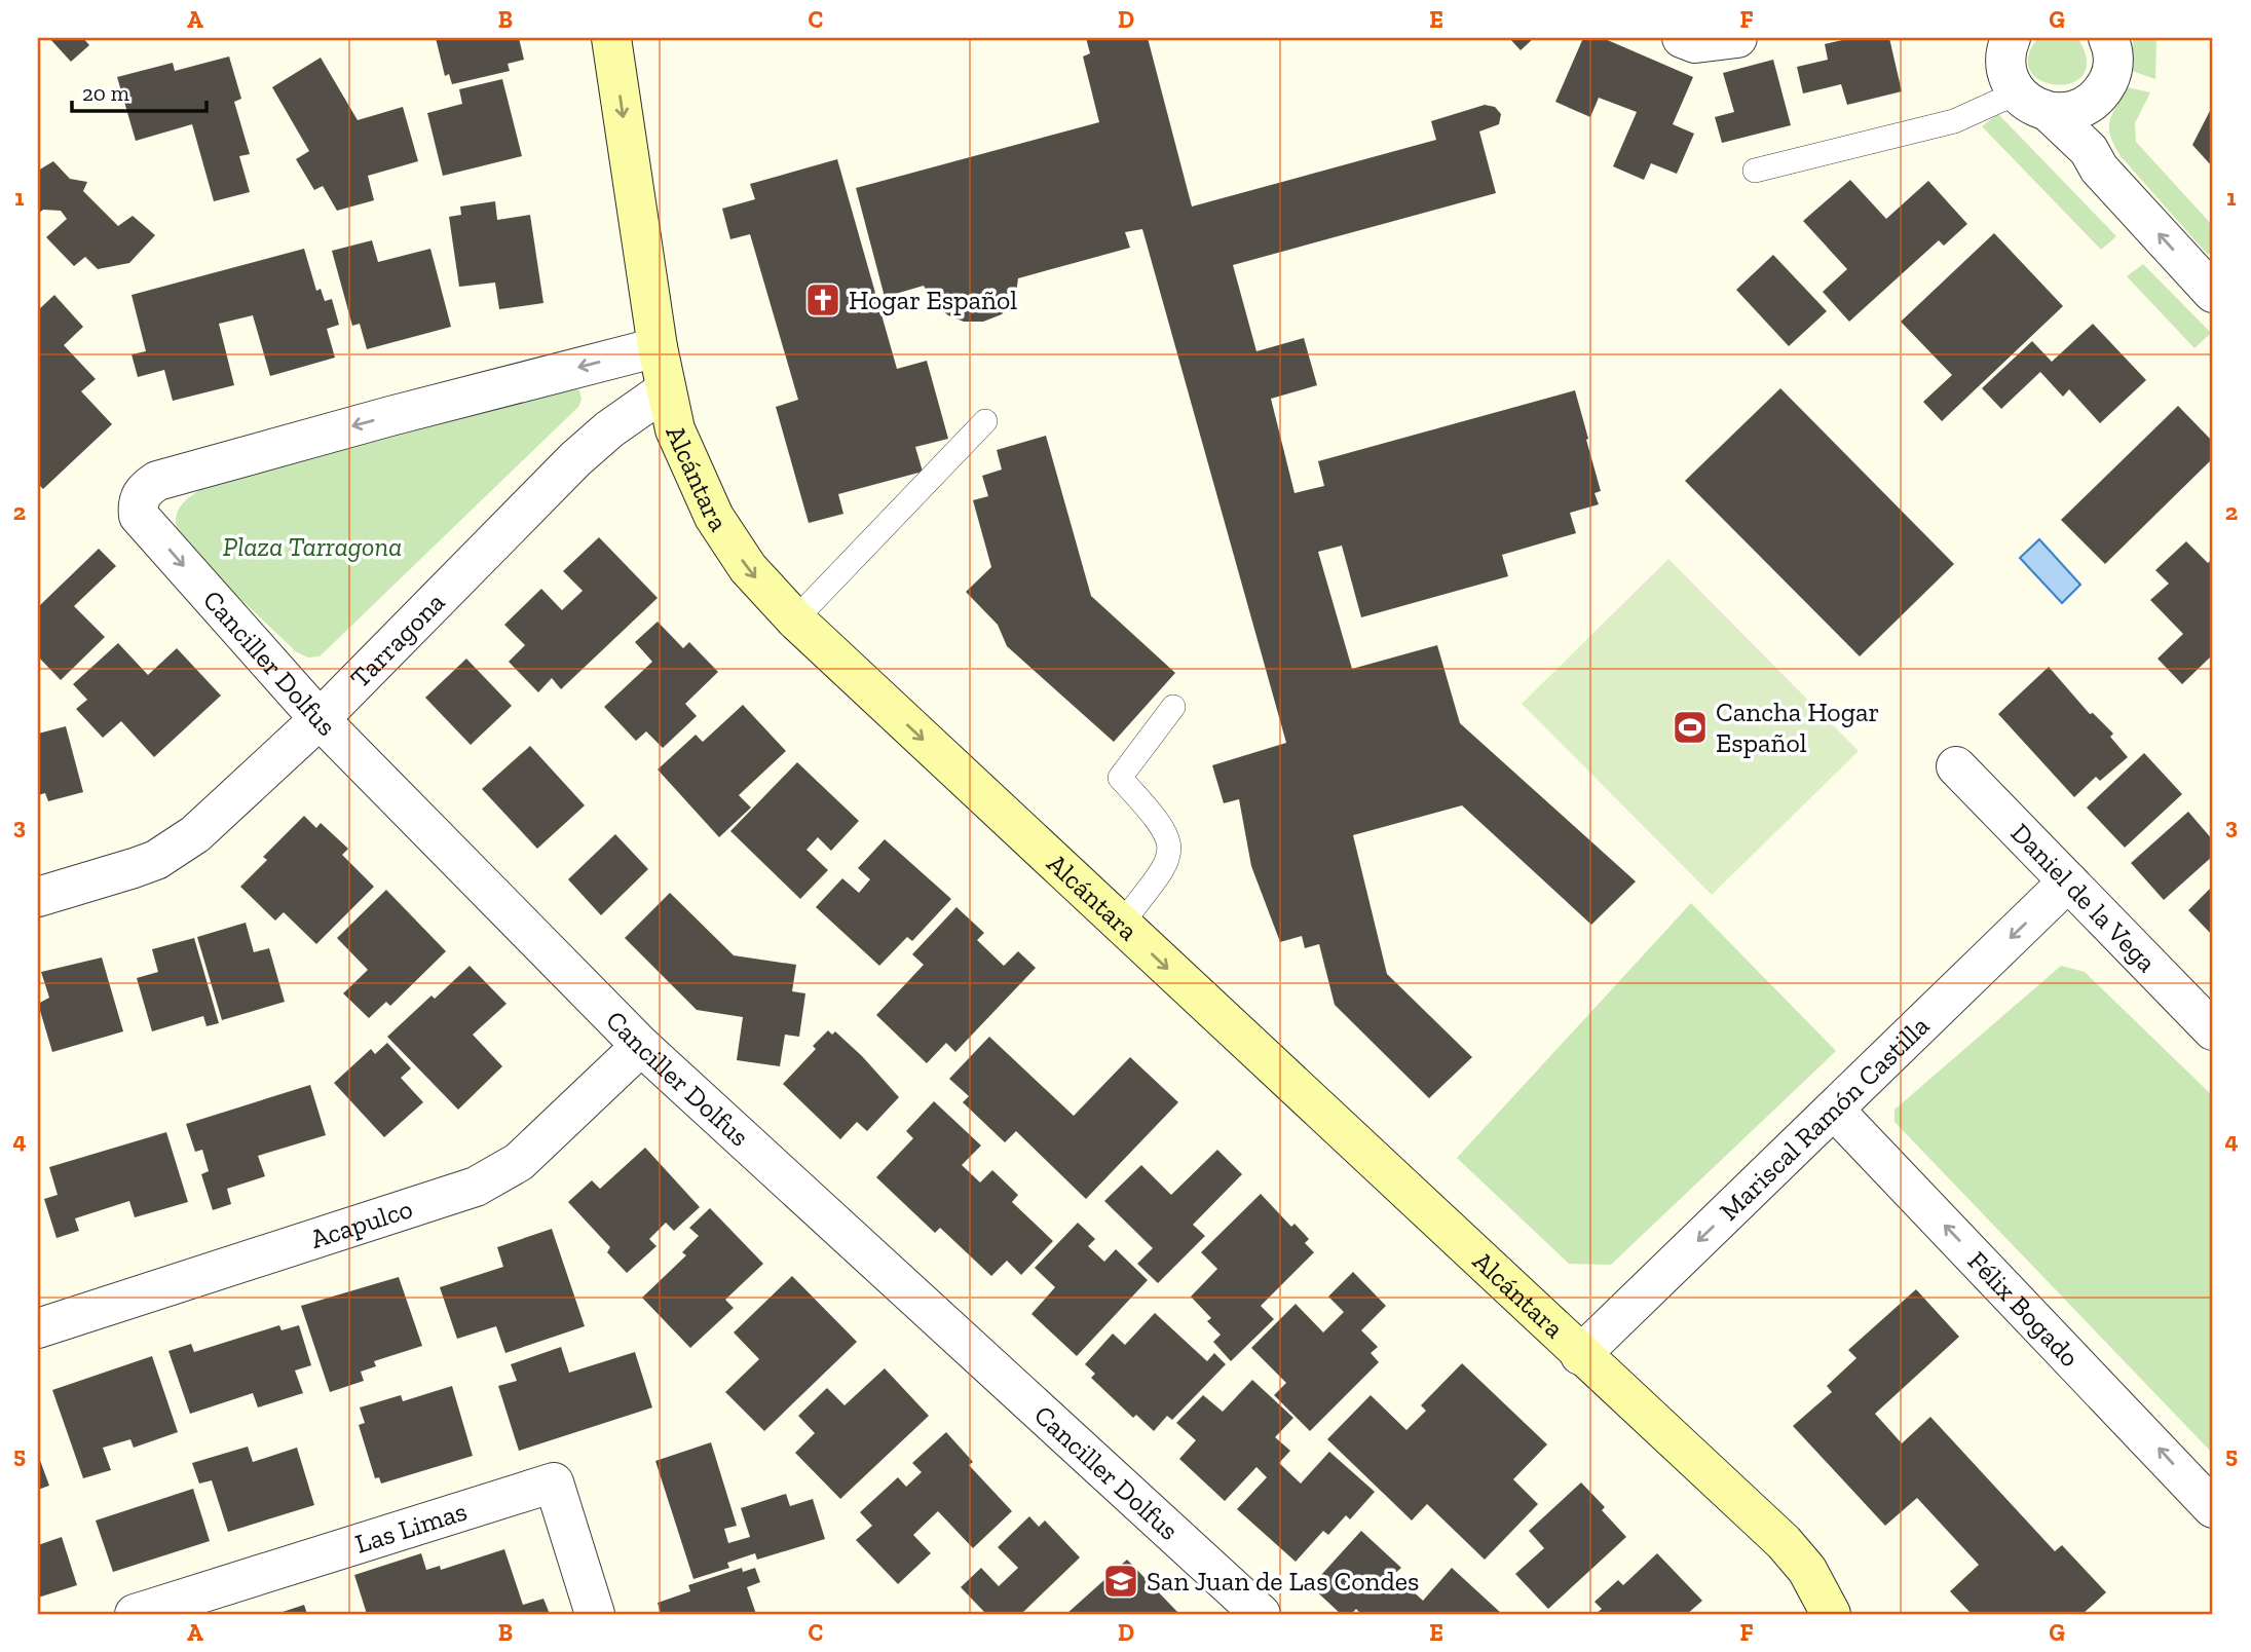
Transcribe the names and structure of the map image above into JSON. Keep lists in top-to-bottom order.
{
  "streets": {
    "street": [
      "Alcántara",
      "Tarragona",
      "Canciller Dolfus",
      "Daniel de la Vega",
      "Mariscal Ramón Castilla",
      "Acapulco",
      "Félix Bogado",
      "Las Limas"
    ]
  },
  "crossings": [
    ["Alcántara", "Tarragona"],
    ["Alcántara", "Canciller Dolfus"],
    ["Alcántara", "Mariscal Ramón Castilla"],
    ["Tarragona", "Canciller Dolfus"],
    ["Canciller Dolfus", "Acapulco"],
    ["Daniel de la Vega", "Mariscal Ramón Castilla"],
    ["Mariscal Ramón Castilla", "Félix Bogado"]
  ],
  "one_way": ["Alcántara", "Mariscal Ramón Castilla", "Félix Bogado"],
  "parks": ["Plaza Tarragona"],
  "places": {
    "church": ["Hogar Español"],
    "sports": ["Cancha Hogar Español"],
    "school or university": ["San Juan de Las Condes"]
  },
  "scale_bar": "20 m",
  "grid": {
    "columns": [
      "A",
      "B",
      "C",
      "D",
      "E",
      "F",
      "G"
    ],
    "rows": [
      "1",
      "2",
      "3",
      "4",
      "5"
    ]
  }
}
